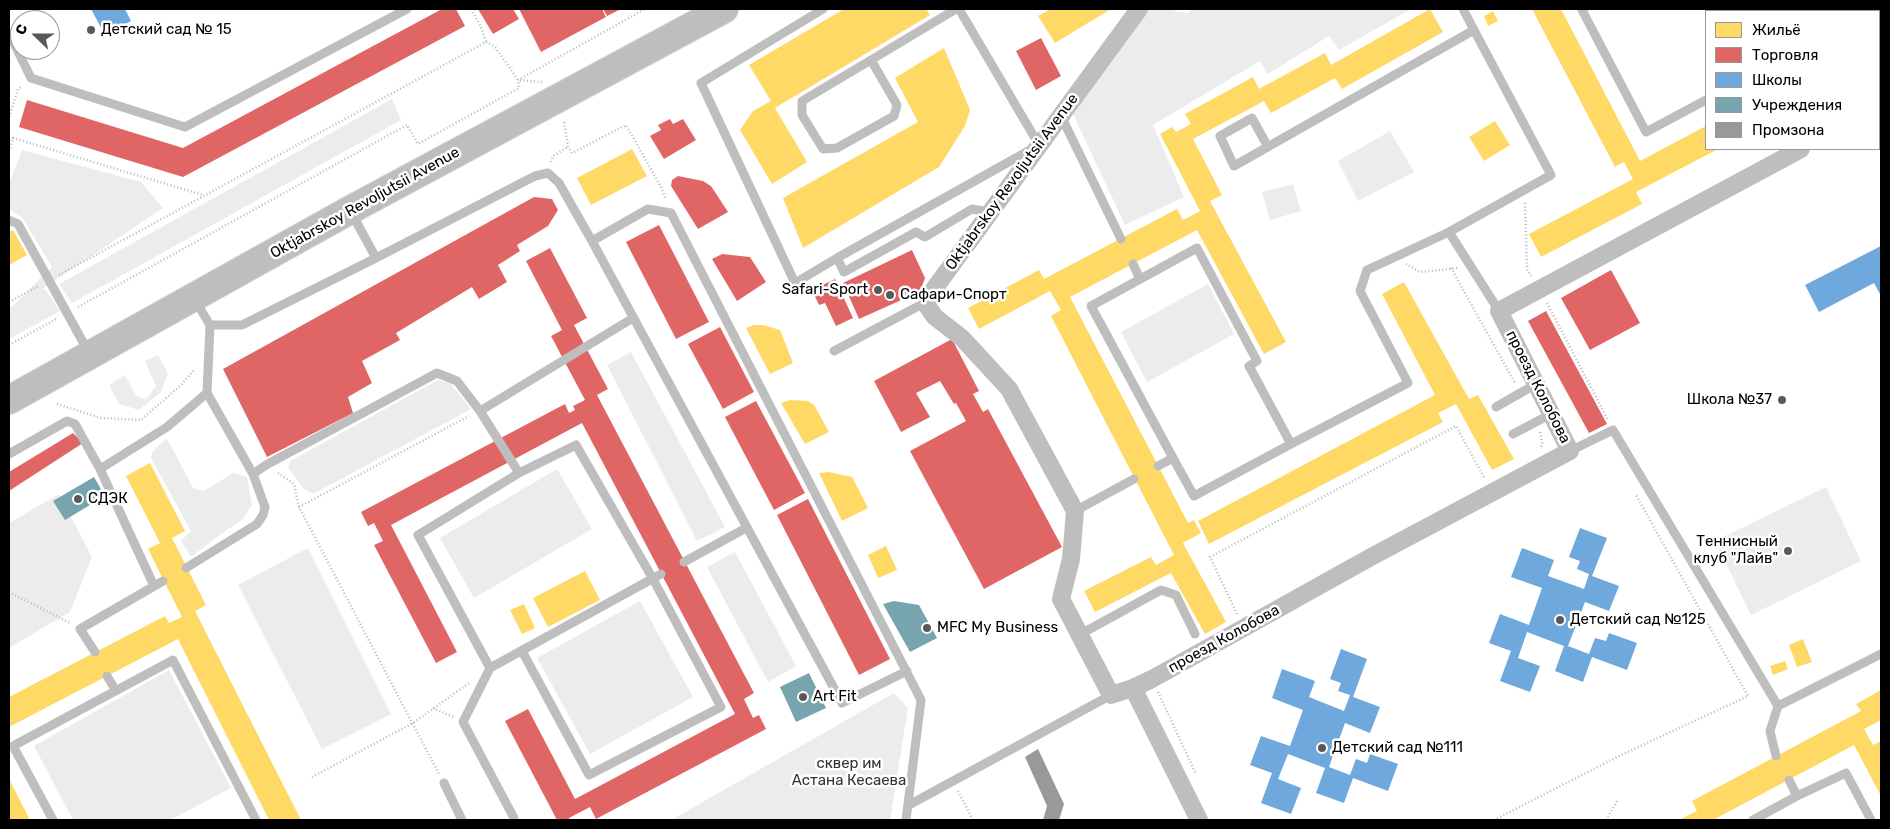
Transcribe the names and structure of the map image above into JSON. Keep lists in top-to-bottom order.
{
  "streets": {
    "main road": ["Oktjabrskoy Revoljutsii Avenue"],
    "street": ["проезд Колобова"]
  },
  "parks": ["сквер им Астана Кесаева"],
  "places": [
    "Детский сад № 15",
    "Safari-Sport",
    "Сафари-Спорт",
    "Школа №37",
    "СДЭК",
    "Теннисный клуб \"Лайв\"",
    "Детский сад №125",
    "MFC My Business",
    "Art Fit",
    "Детский сад №111"
  ],
  "legend": [
    "Жильё",
    "Торговля",
    "Школы",
    "Учреждения",
    "Промзона"
  ],
  "north": "left"
}
